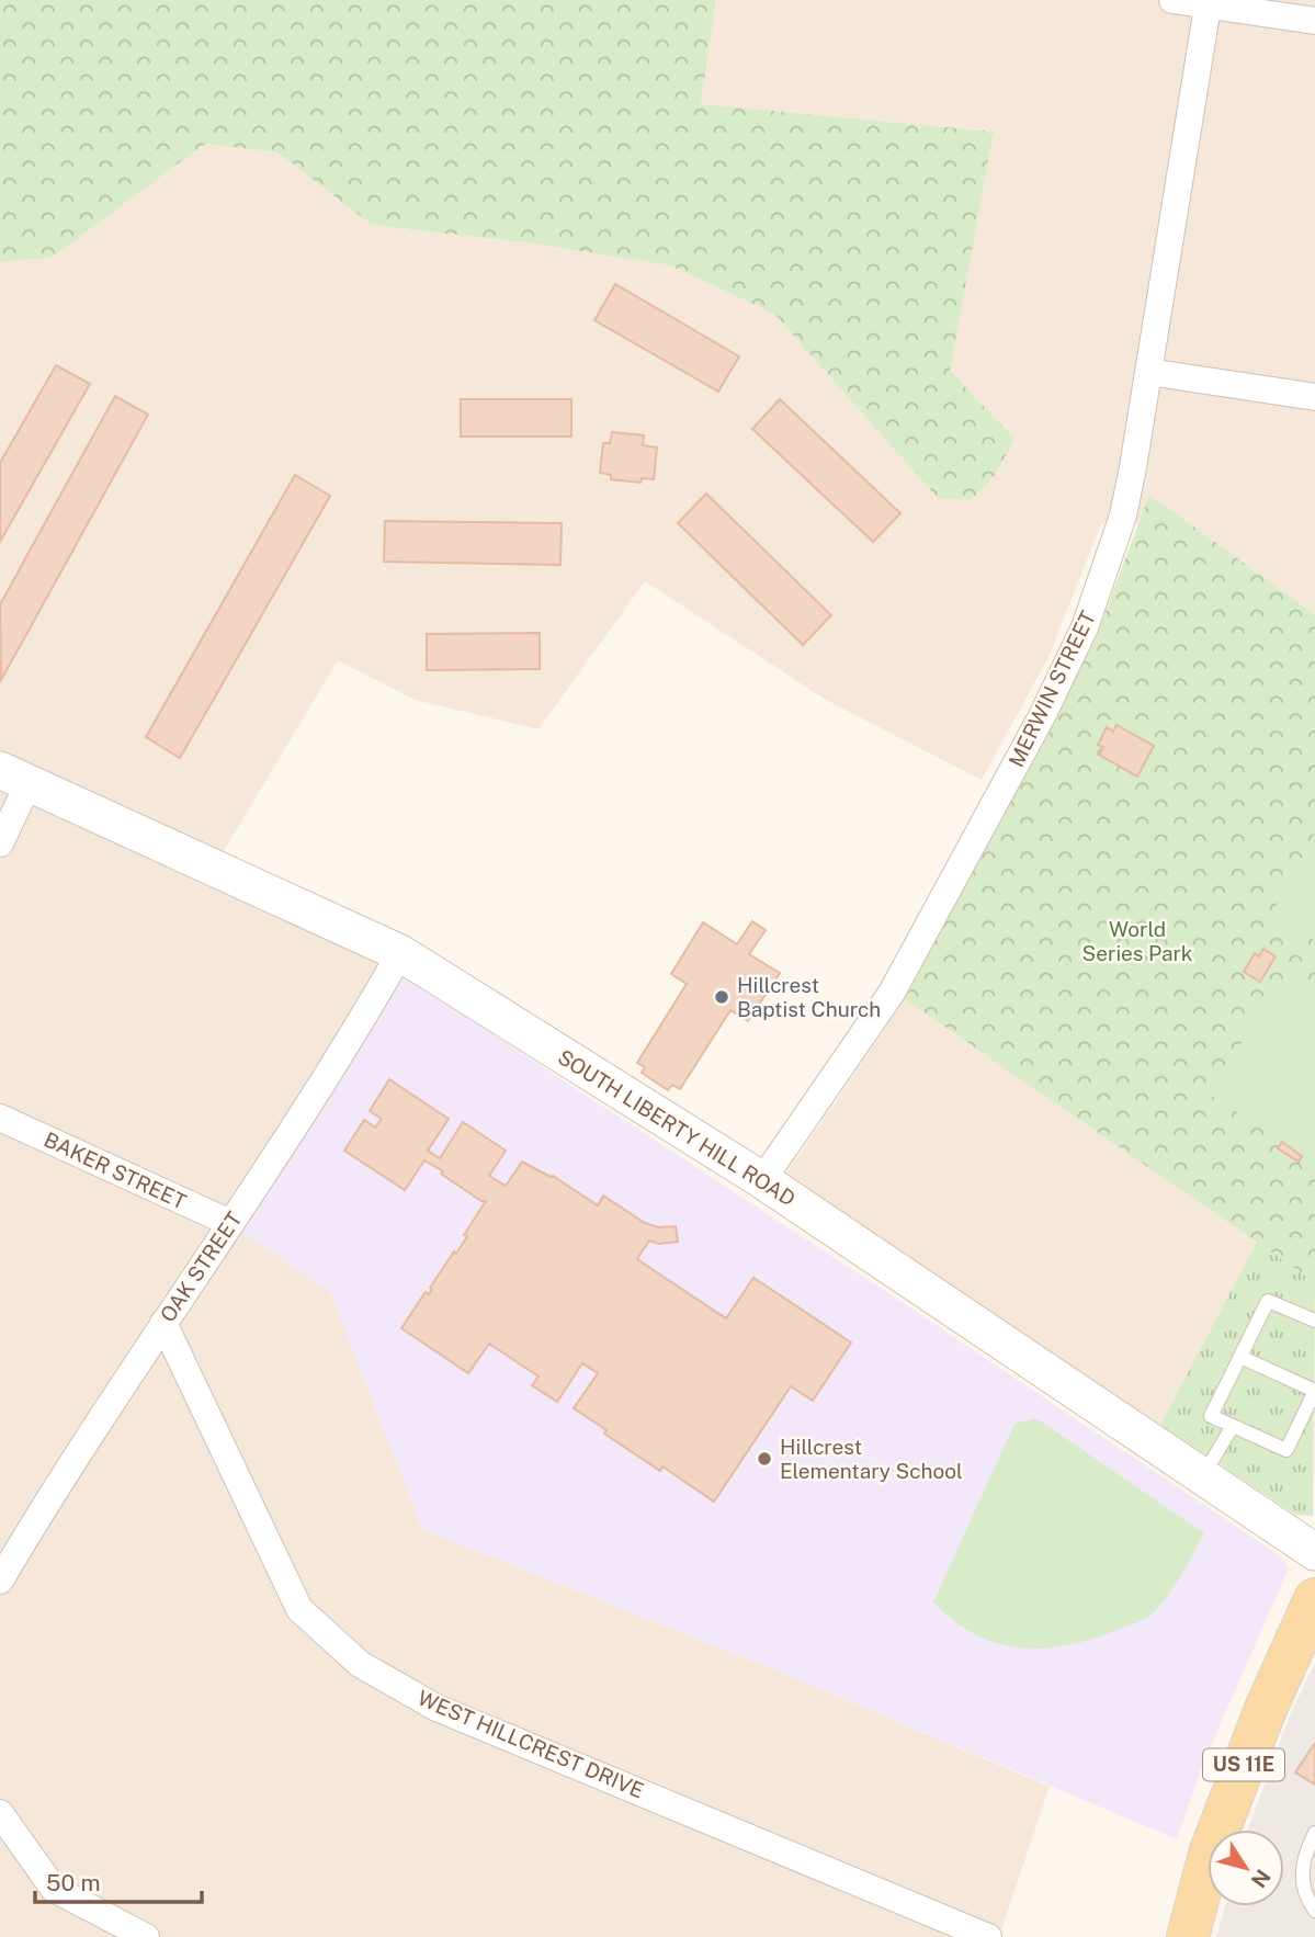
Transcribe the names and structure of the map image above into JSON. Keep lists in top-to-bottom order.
{
  "streets": {
    "main road": ["US 11E"],
    "street": [
      "MERWIN STREET",
      "SOUTH LIBERTY HILL ROAD",
      "BAKER STREET",
      "OAK STREET",
      "WEST HILLCREST DRIVE"
    ]
  },
  "crossings": [
    ["MERWIN STREET", "SOUTH LIBERTY HILL ROAD"],
    ["SOUTH LIBERTY HILL ROAD", "OAK STREET"],
    ["BAKER STREET", "OAK STREET"],
    ["OAK STREET", "WEST HILLCREST DRIVE"]
  ],
  "parks": ["World Series Park"],
  "places": ["Hillcrest Baptist Church", "Hillcrest Elementary School"],
  "scale_bar": "50 m",
  "north": "bottom right"
}
